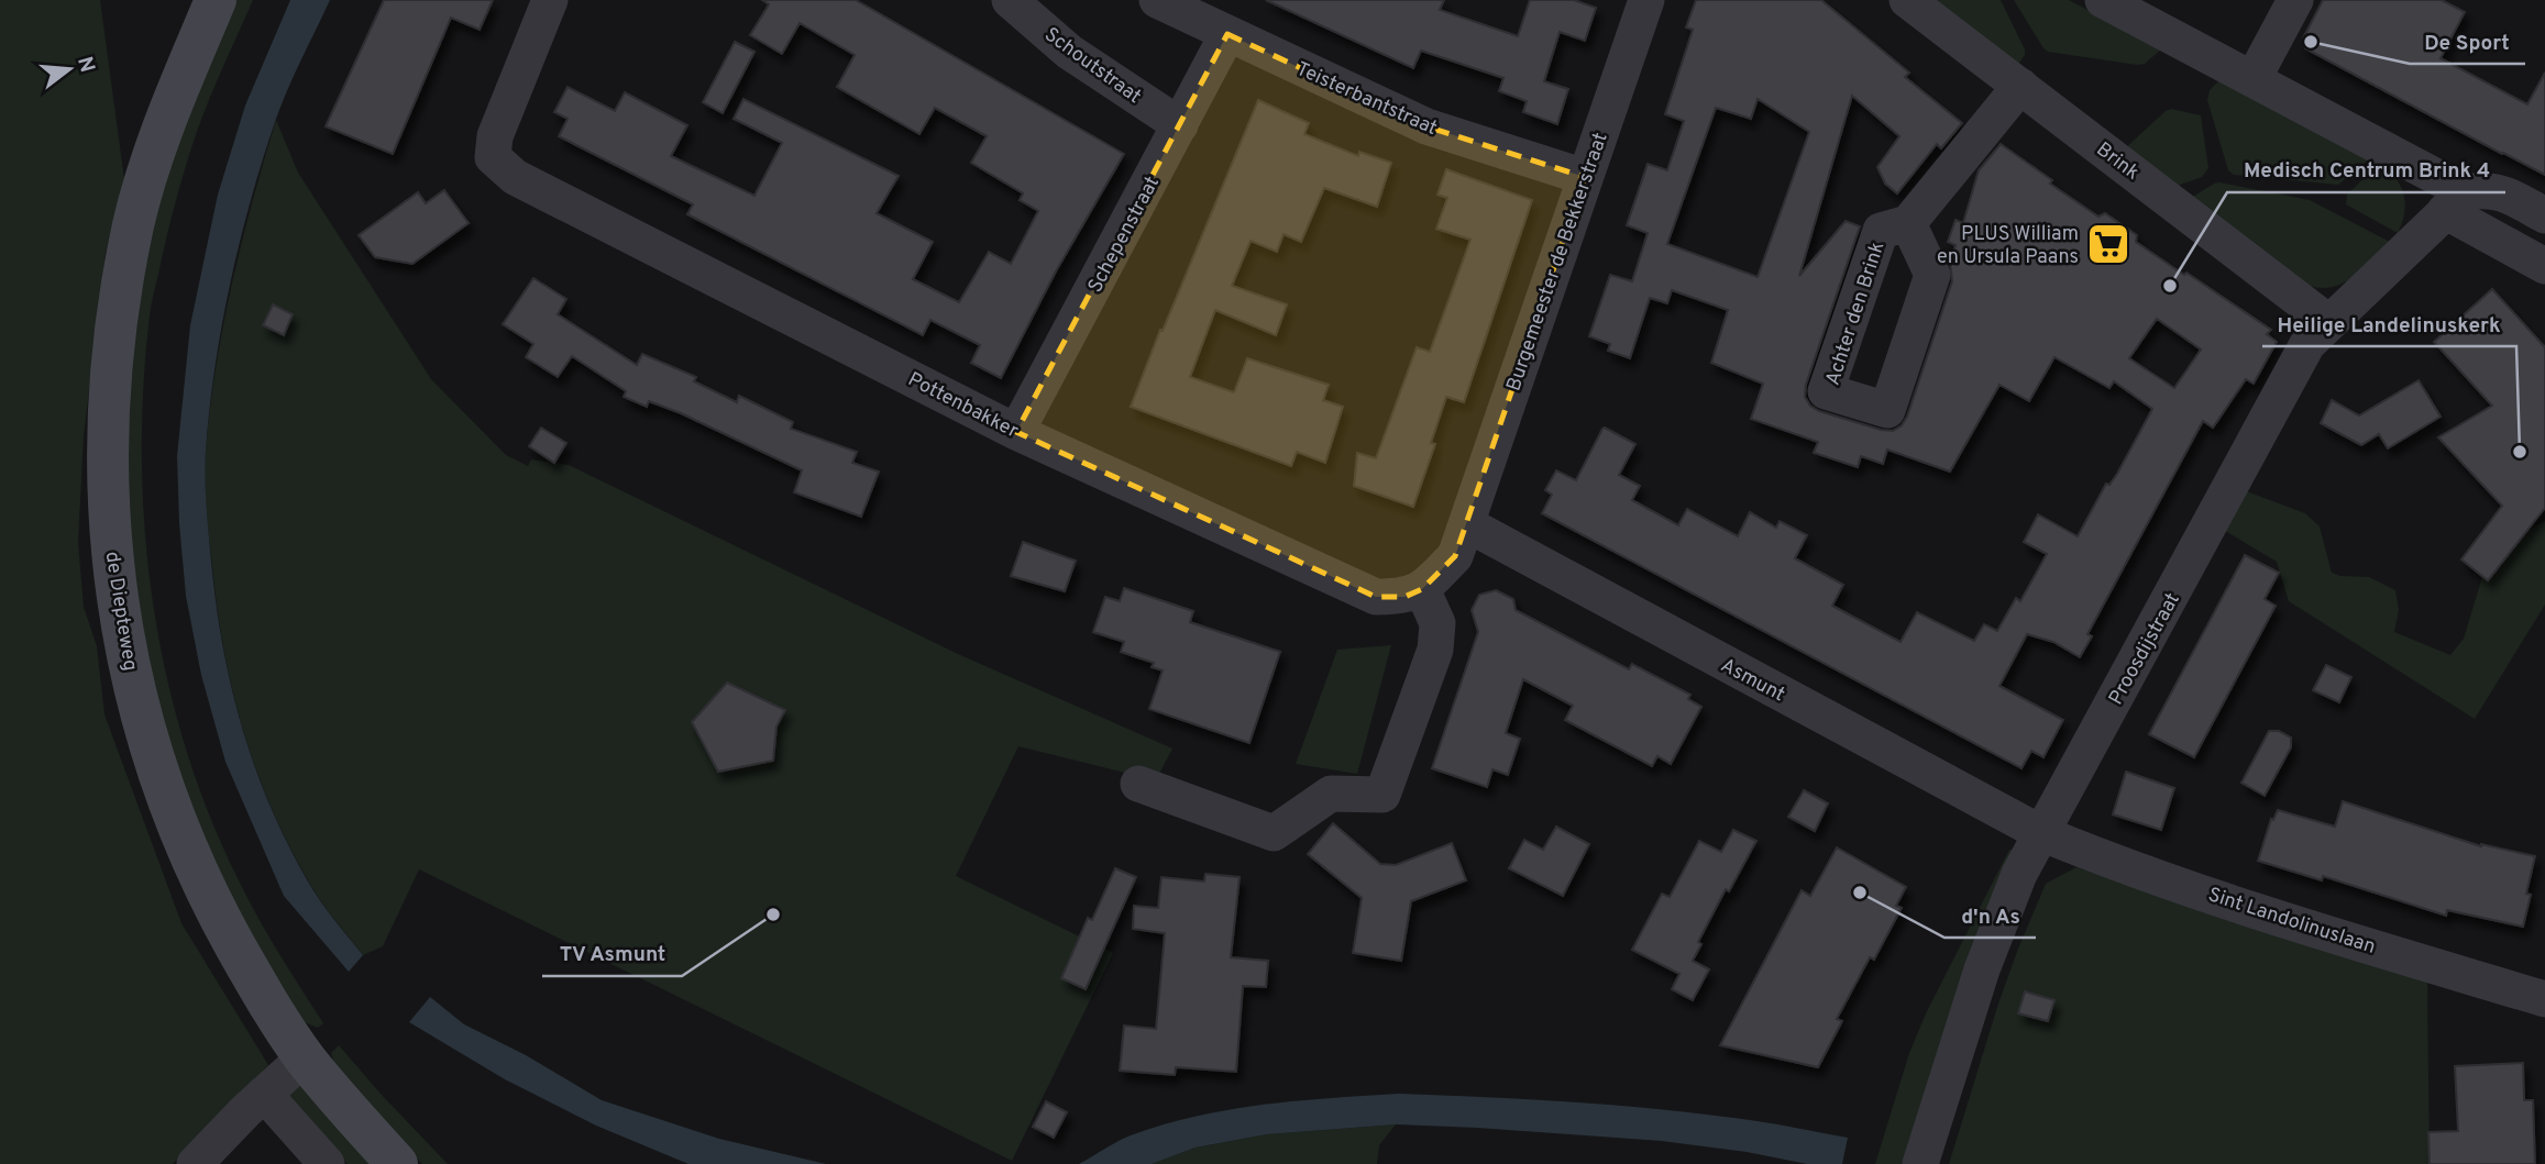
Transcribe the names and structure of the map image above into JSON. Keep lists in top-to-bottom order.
{
  "streets": {
    "street": [
      "Schoutstraat",
      "Teisterbantstraat",
      "Brink",
      "Schepenstraat",
      "Burgemeester de Bekkerstraat",
      "Achter den Brink",
      "Pottenbakker",
      "de Diepteweg",
      "Proosdijstraat",
      "Asmunt",
      "Sint Landolinuslaan"
    ]
  },
  "crossings": [
    ["Schoutstraat", "Schepenstraat"],
    ["Teisterbantstraat", "Schepenstraat"],
    ["Teisterbantstraat", "Burgemeester de Bekkerstraat"],
    ["Brink", "Achter den Brink"],
    ["Brink", "Proosdijstraat"],
    ["Schepenstraat", "Pottenbakker"],
    ["Burgemeester de Bekkerstraat", "Asmunt"],
    ["Proosdijstraat", "Asmunt"],
    ["Proosdijstraat", "Sint Landolinuslaan"],
    ["Asmunt", "Sint Landolinuslaan"]
  ],
  "places": {
    "other": [
      "De Sport",
      "Medisch Centrum Brink 4",
      "Heilige Landelinuskerk",
      "d'n As",
      "TV Asmunt"
    ],
    "supermarket": ["PLUS William en Ursula Paans"]
  },
  "north": "right"
}
